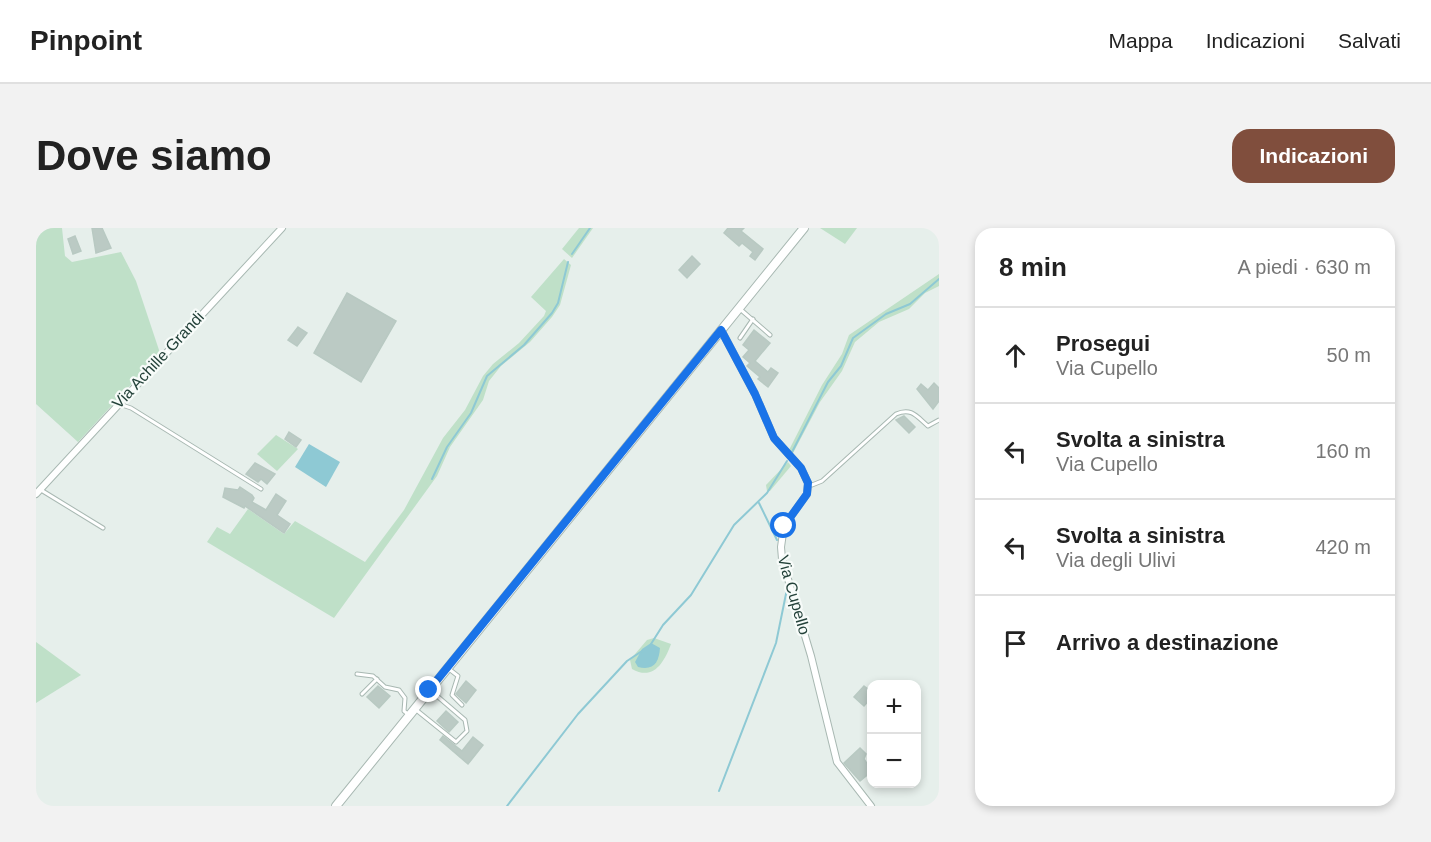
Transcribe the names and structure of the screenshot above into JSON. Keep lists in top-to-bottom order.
{
  "streets": {
    "street": ["Via Achille Grandi", "Via Cupello"]
  },
  "page": {
    "header": "Pinpoint",
    "nav": ["Mappa", "Indicazioni", "Salvati"],
    "buttons": "Indicazioni",
    "title": "Dove siamo",
    "heading": ["8 min", "A piedi · 630 m"],
    "list": [
      ["Prosegui", "Via Cupello", "50 m"],
      ["Svolta a sinistra", "Via Cupello", "160 m"],
      ["Svolta a sinistra", "Via degli Ulivi", "420 m"],
      "Arrivo a destinazione"
    ],
    "map_buttons": ["+", "−"]
  }
}
